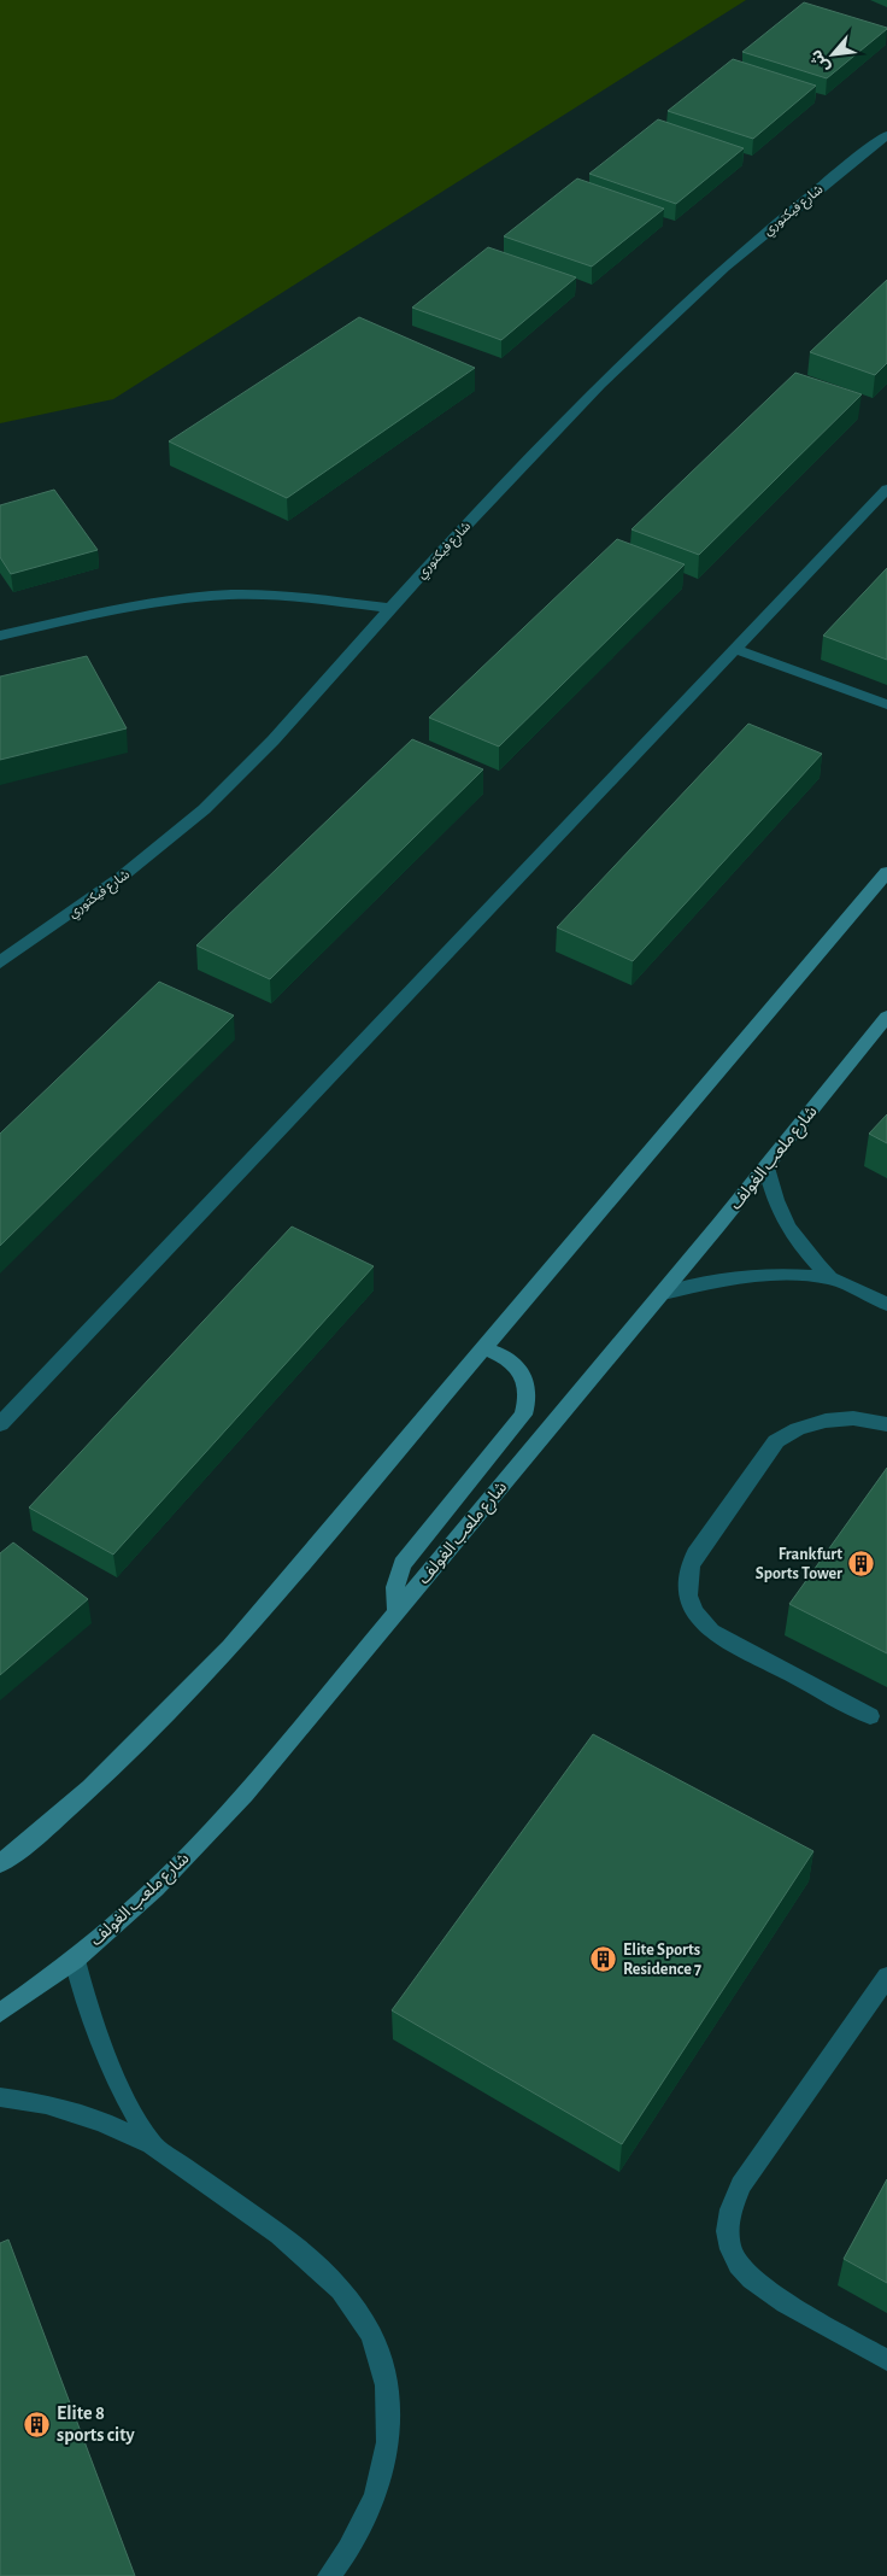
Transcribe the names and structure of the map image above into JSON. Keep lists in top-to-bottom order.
{
  "streets": {
    "street": ["شارع فيكتوري", "شارع ملعب الغولف"]
  },
  "places": {
    "building": ["Frankfurt Sports Tower", "Elite Sports Residence 7", "Elite 8 sports city"]
  },
  "north": "bottom left"
}
